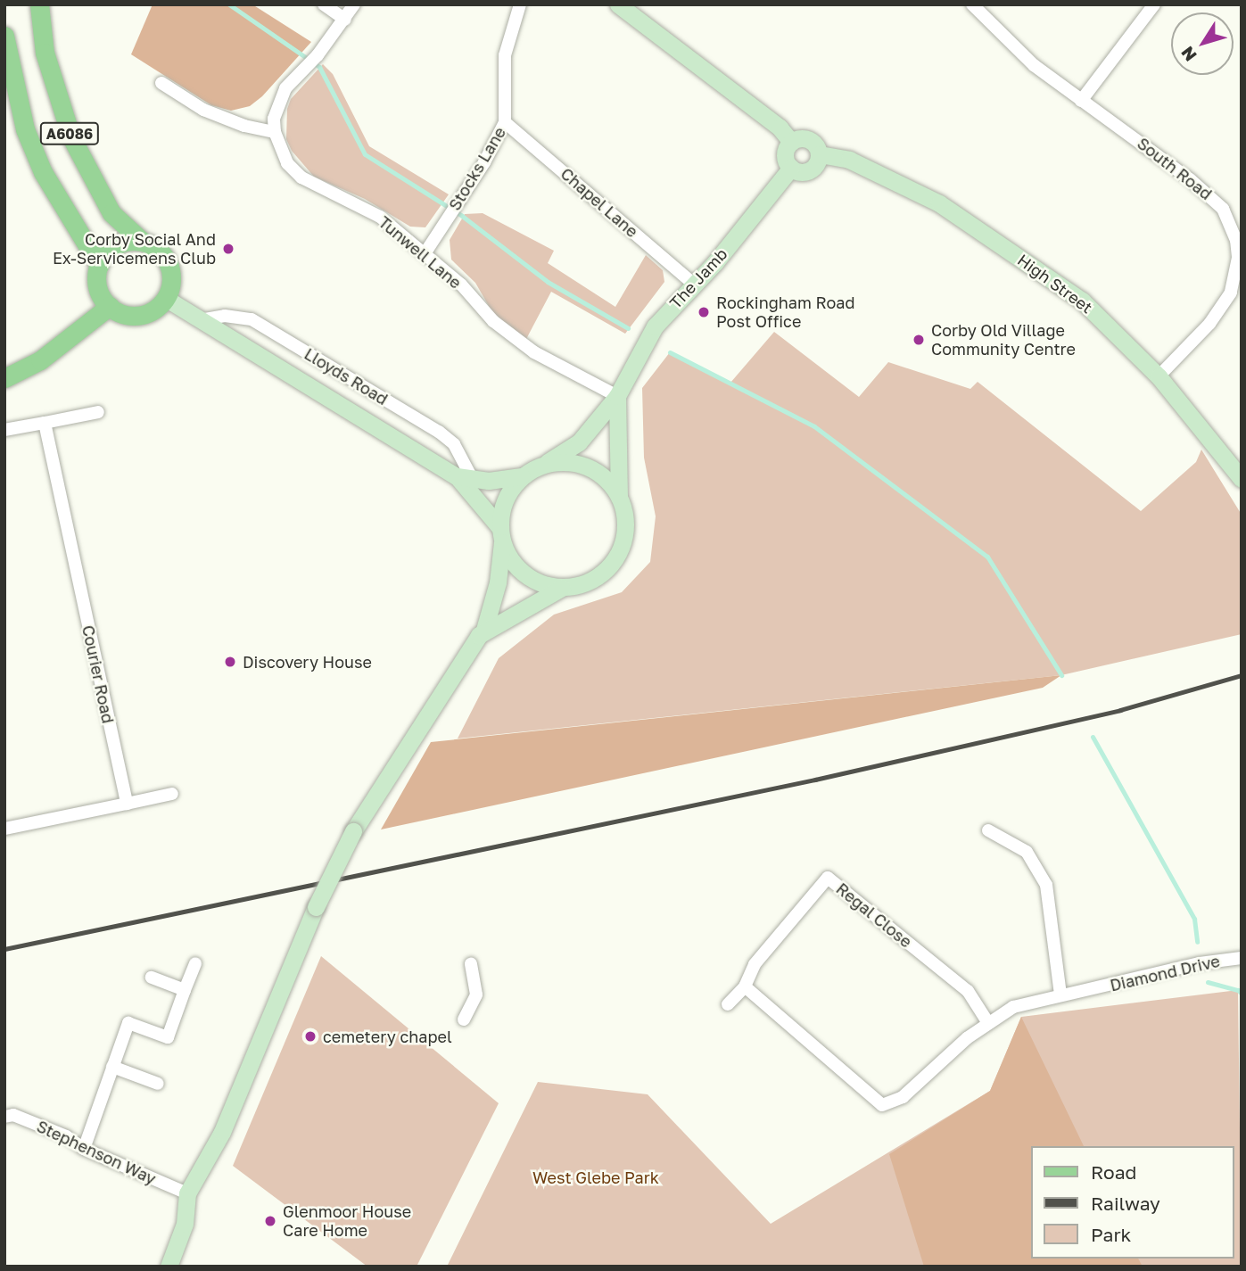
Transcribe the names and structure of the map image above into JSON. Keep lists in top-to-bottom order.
{
  "streets": {
    "main road": [
      "A6086",
      "The Jamb",
      "High Street",
      "Lloyds Road"
    ],
    "street": [
      "Stocks Lane",
      "South Road",
      "Chapel Lane",
      "Tunwell Lane",
      "Courier Road",
      "Regal Close",
      "Diamond Drive",
      "Stephenson Way"
    ]
  },
  "crossings": [
    ["A6086", "Lloyds Road"],
    ["Stocks Lane", "Chapel Lane"],
    ["Stocks Lane", "Tunwell Lane"],
    ["South Road", "High Street"],
    ["Chapel Lane", "The Jamb"],
    ["Tunwell Lane", "The Jamb"],
    ["The Jamb", "High Street"],
    ["The Jamb", "Lloyds Road"],
    ["Regal Close", "Diamond Drive"]
  ],
  "parks": ["West Glebe Park"],
  "places": [
    "Corby Social And Ex-Servicemens Club",
    "Rockingham Road Post Office",
    "Corby Old Village Community Centre",
    "Discovery House",
    "cemetery chapel",
    "Glenmoor House Care Home"
  ],
  "legend": ["Road", "Railway", "Park"],
  "north": "bottom left"
}
